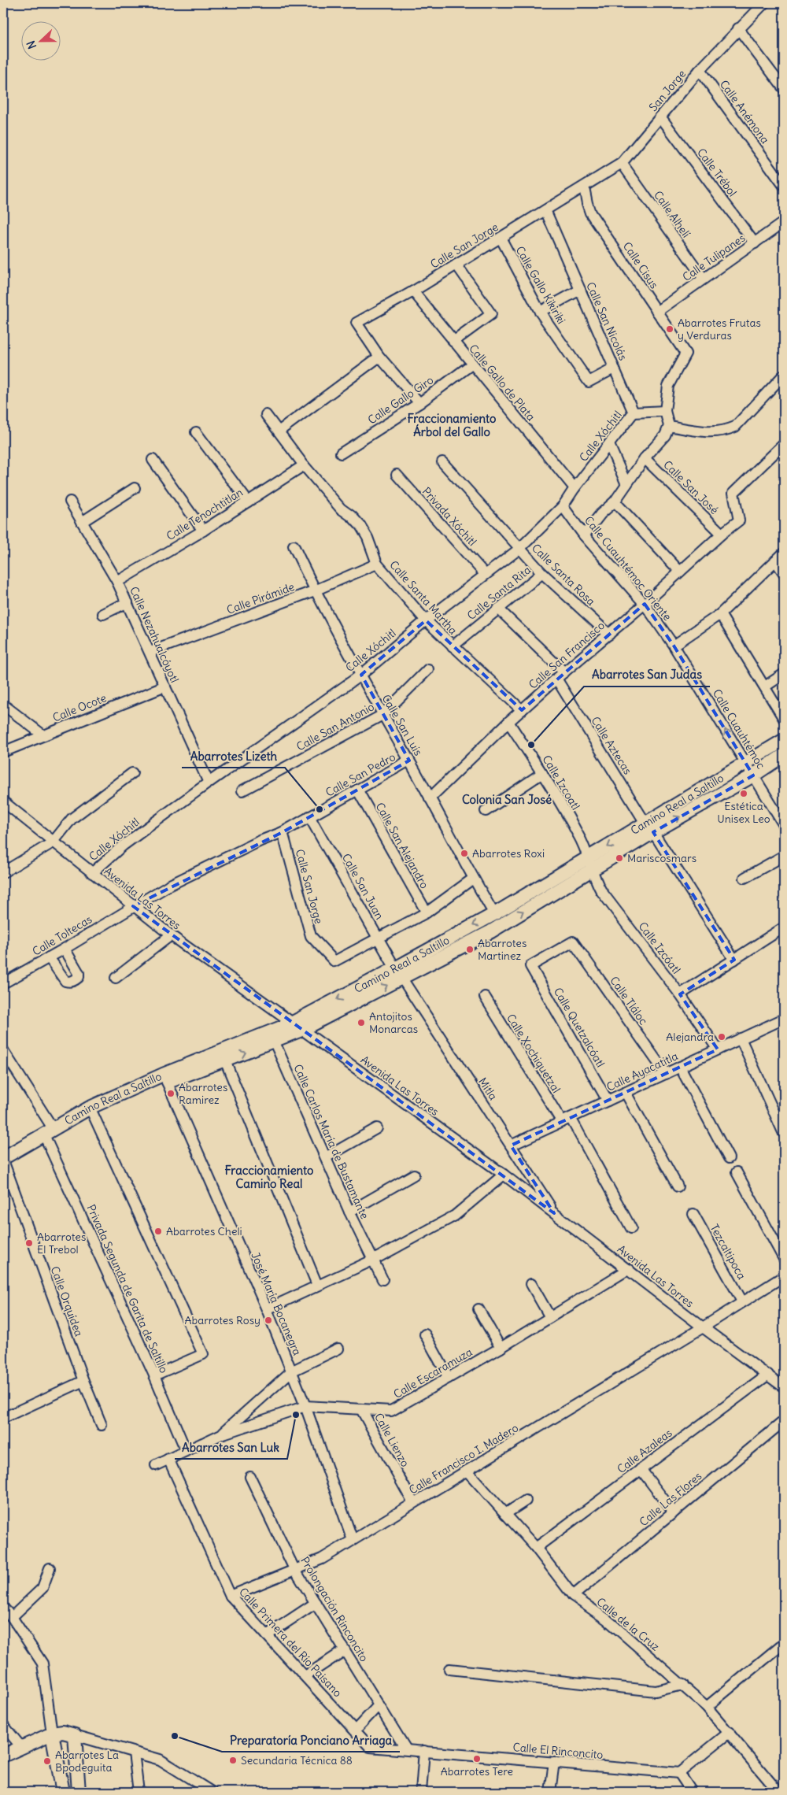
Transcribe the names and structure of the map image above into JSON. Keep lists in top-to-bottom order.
{
  "streets": {
    "street": [
      "San Jorge",
      "Calle Anémona",
      "Calle Trébol",
      "Calle Alhelí",
      "Calle San Jorge",
      "Calle Tulipanes",
      "Calle Cisus",
      "Calle Gallo Kikiriki",
      "Calle San Nicolás",
      "Calle Gallo de Plata",
      "Calle Gallo Giro",
      "Calle Xóchitl",
      "Calle San José",
      "Calle Tenochtitlan",
      "Privada Xóchitl",
      "Calle Cuauhtémoc Oriente",
      "Calle Santa Rosa",
      "Calle Santa Rita",
      "Calle Santa Martha",
      "Calle Pirámide",
      "Calle Nezahualcóyotl",
      "Calle San Francisco",
      "Calle Ocote",
      "Calle San Luis",
      "Calle San Antonio",
      "Calle Cuauhtémoc",
      "Calle Aztecas",
      "Calle San Pedro",
      "Calle Izcoatl",
      "Camino Real a Saltillo",
      "Calle San Alejandro",
      "Calle San Juan",
      "Avenida Las Torres",
      "Calle Toltecas",
      "Calle Izcóatl",
      "Calle Tláloc",
      "Calle Quetzalcóatl",
      "Calle Xochiquetzal",
      "Calle Ayacatitla",
      "Mitla",
      "Calle Carlos María de Bustamante",
      "Tezcaltipoca",
      "Privada Segunda de Garita de Saltillo",
      "Calle Orquídea",
      "José María Bocanegra",
      "Calle Escaramuza",
      "Calle Lienzo",
      "Calle Azaleas",
      "Calle Francisco I. Madero",
      "Calle Las Flores",
      "Prolongación Rinconcito",
      "Calle de la Cruz",
      "Calle Primera del Río Paisano",
      "Calle El Rinconcito"
    ]
  },
  "crossings": [
    ["San Jorge", "Calle Anémona"],
    ["San Jorge", "Calle Trébol"],
    ["San Jorge", "Calle Alhelí"],
    ["San Jorge", "Calle San Jorge"],
    ["San Jorge", "Calle Cisus"],
    ["Calle Trébol", "Calle Tulipanes"],
    ["Calle Alhelí", "Calle Tulipanes"],
    ["Calle San Jorge", "Calle Cisus"],
    ["Calle San Jorge", "Calle Gallo Kikiriki"],
    ["Calle San Jorge", "Calle San Nicolás"],
    ["Calle San Jorge", "Calle Gallo de Plata"],
    ["Calle San Jorge", "Calle San Pedro"],
    ["Calle San Jorge", "Calle San Juan"],
    ["Calle Tulipanes", "Calle Cisus"],
    ["Calle Gallo Kikiriki", "Calle San Nicolás"],
    ["Calle San Nicolás", "Calle Xóchitl"],
    ["Calle Gallo de Plata", "Calle Gallo Giro"],
    ["Calle Gallo de Plata", "Calle Xóchitl"],
    ["Calle Xóchitl", "Privada Xóchitl"],
    ["Calle Xóchitl", "Calle Cuauhtémoc Oriente"],
    ["Calle Xóchitl", "Calle Santa Rosa"],
    ["Calle Xóchitl", "Calle Santa Martha"],
    ["Calle Xóchitl", "Calle Nezahualcóyotl"],
    ["Calle Xóchitl", "Calle San Luis"],
    ["Calle Xóchitl", "Avenida Las Torres"],
    ["Calle San José", "Calle San Francisco"],
    ["Calle Tenochtitlan", "Calle Santa Martha"],
    ["Calle Tenochtitlan", "Calle Nezahualcóyotl"],
    ["Calle Cuauhtémoc Oriente", "Calle San Francisco"],
    ["Calle Cuauhtémoc Oriente", "Calle Cuauhtémoc"],
    ["Calle Santa Rosa", "Calle Santa Rita"],
    ["Calle Santa Rosa", "Calle San Francisco"],
    ["Calle Santa Rita", "Calle Santa Martha"],
    ["Calle Santa Rita", "Calle Aztecas"],
    ["Calle Santa Martha", "Calle Pirámide"],
    ["Calle Santa Martha", "Calle San Francisco"],
    ["Calle Pirámide", "Calle Nezahualcóyotl"],
    ["Calle Pirámide", "Calle San Luis"],
    ["Calle Nezahualcóyotl", "Calle Ocote"],
    ["Calle San Francisco", "Calle San Luis"],
    ["Calle San Francisco", "Calle Aztecas"],
    ["Calle San Francisco", "Calle Izcoatl"],
    ["Calle San Luis", "Calle San Antonio"],
    ["Calle San Luis", "Calle San Pedro"],
    ["Calle San Luis", "Camino Real a Saltillo"],
    ["Calle Cuauhtémoc", "Camino Real a Saltillo"],
    ["Calle Aztecas", "Camino Real a Saltillo"],
    ["Calle San Pedro", "Calle San Alejandro"],
    ["Calle San Pedro", "Calle San Juan"],
    ["Calle San Pedro", "Calle Toltecas"],
    ["Calle Izcoatl", "Camino Real a Saltillo"],
    ["Calle Izcoatl", "Calle Izcóatl"],
    ["Camino Real a Saltillo", "Calle San Juan"],
    ["Camino Real a Saltillo", "Avenida Las Torres"],
    ["Camino Real a Saltillo", "Calle Izcóatl"],
    ["Camino Real a Saltillo", "Mitla"],
    ["Camino Real a Saltillo", "Calle Carlos María de Bustamante"],
    ["Camino Real a Saltillo", "Privada Segunda de Garita de Saltillo"],
    ["Camino Real a Saltillo", "Calle Orquídea"],
    ["Camino Real a Saltillo", "José María Bocanegra"],
    ["Calle San Juan", "Mitla"],
    ["Avenida Las Torres", "Calle Toltecas"],
    ["Avenida Las Torres", "Mitla"],
    ["Avenida Las Torres", "Calle Escaramuza"],
    ["Avenida Las Torres", "Calle Azaleas"],
    ["Avenida Las Torres", "Calle Francisco I. Madero"],
    ["Calle Izcóatl", "Calle Ayacatitla"],
    ["Calle Tláloc", "Calle Quetzalcóatl"],
    ["Calle Tláloc", "Calle Ayacatitla"],
    ["Calle Quetzalcóatl", "Calle Ayacatitla"],
    ["Calle Xochiquetzal", "Calle Ayacatitla"],
    ["Calle Ayacatitla", "Mitla"],
    ["Privada Segunda de Garita de Saltillo", "Calle Escaramuza"],
    ["José María Bocanegra", "Calle Escaramuza"],
    ["José María Bocanegra", "Calle Francisco I. Madero"],
    ["Calle Escaramuza", "Calle Lienzo"],
    ["Calle Escaramuza", "Calle Primera del Río Paisano"],
    ["Calle Lienzo", "Calle Francisco I. Madero"],
    ["Calle Azaleas", "Calle de la Cruz"],
    ["Calle Francisco I. Madero", "Prolongación Rinconcito"],
    ["Calle Francisco I. Madero", "Calle de la Cruz"],
    ["Calle Francisco I. Madero", "Calle Primera del Río Paisano"],
    ["Calle Las Flores", "Calle de la Cruz"],
    ["Prolongación Rinconcito", "Calle El Rinconcito"],
    ["Calle Primera del Río Paisano", "Calle El Rinconcito"]
  ],
  "districts": ["Fraccionamiento Árbol del Gallo", "Colonia San José", "Fraccionamiento Camino Real"],
  "places": [
    "Abarrotes Frutas y Verduras",
    "Abarrotes San Judas",
    "Estética Unisex Leo",
    "Abarrotes Lizeth",
    "Abarrotes Roxi",
    "Mariscosmars",
    "Abarrotes Martinez",
    "Antojitos Monarcas",
    "Alejandra",
    "Abarrotes Ramirez",
    "Abarrotes Cheli",
    "Abarrotes El Trebol",
    "Abarrotes Rosy",
    "Abarrotes San Luk",
    "Preparatoría Ponciano Arriaga",
    "Abarrotes Tere",
    "Secundaria Técnica 88",
    "Abarrotes La Bpodeguita"
  ],
  "north": "left"
}
